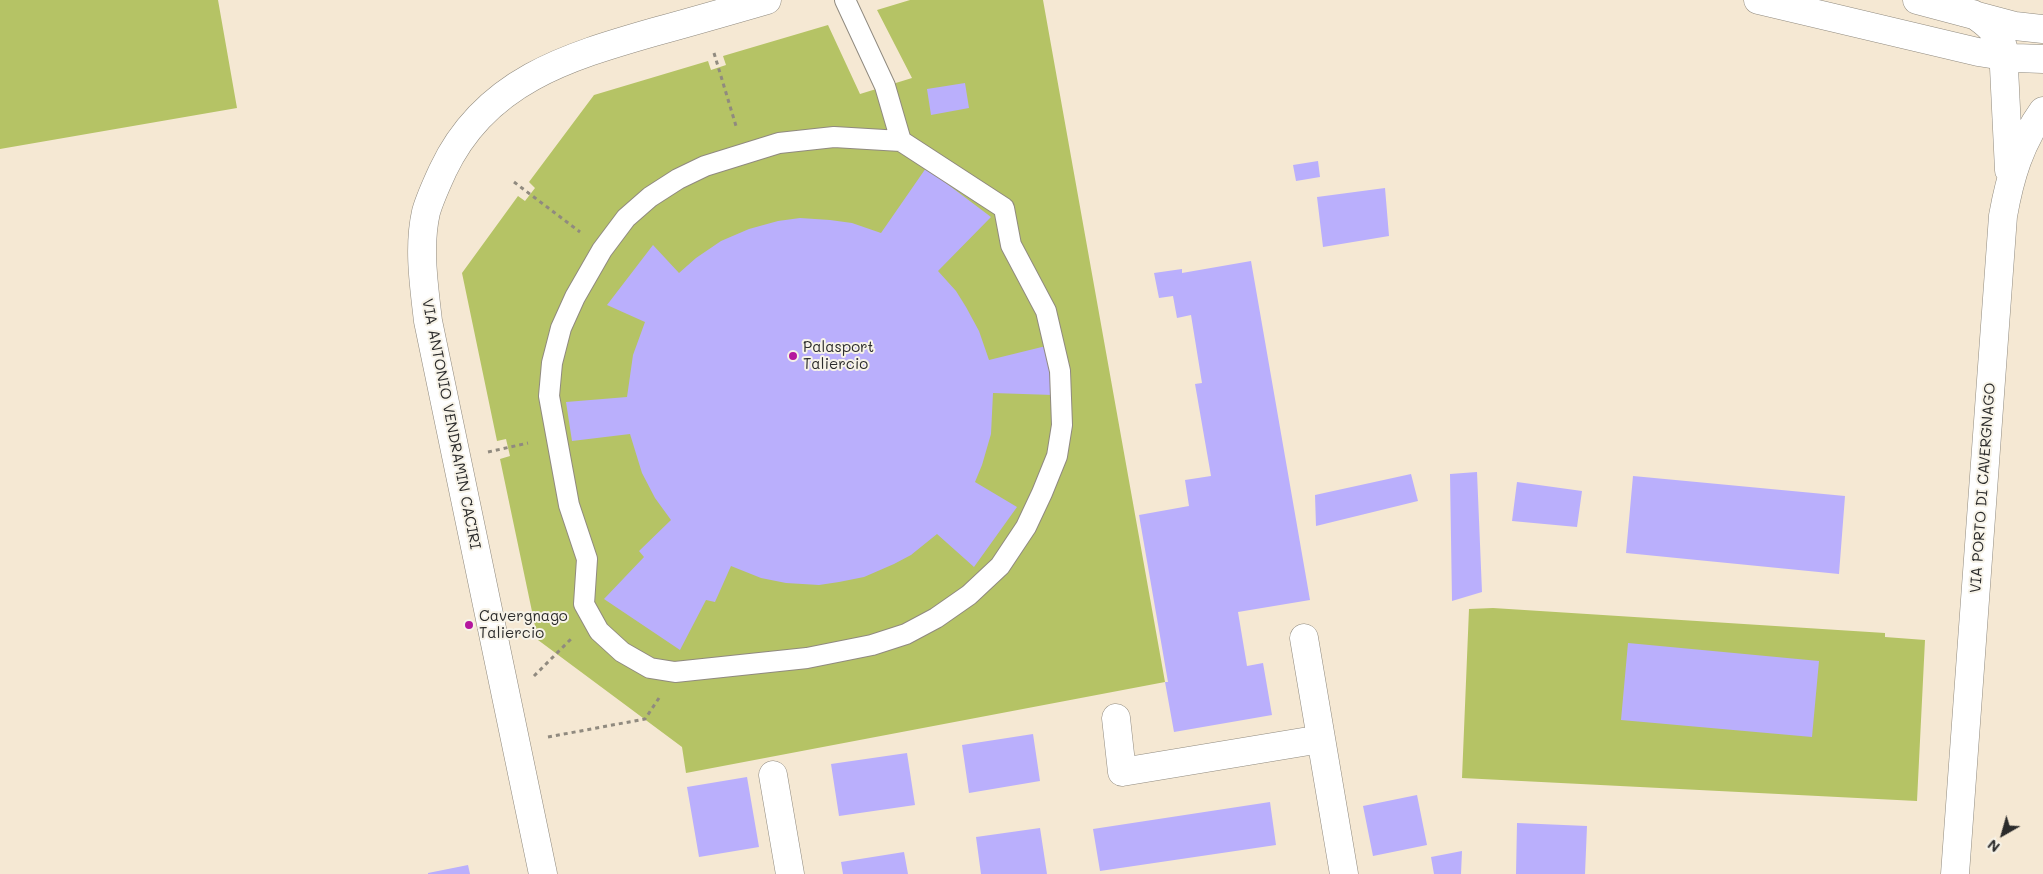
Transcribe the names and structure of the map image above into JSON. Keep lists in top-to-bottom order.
{
  "streets": {
    "street": ["VIA ANTONIO VENDRAMIN CACIRI", "VIA PORTO DI CAVERGNAGO"]
  },
  "places": ["Palasport Taliercio", "Cavergnago Taliercio"],
  "north": "bottom left"
}
